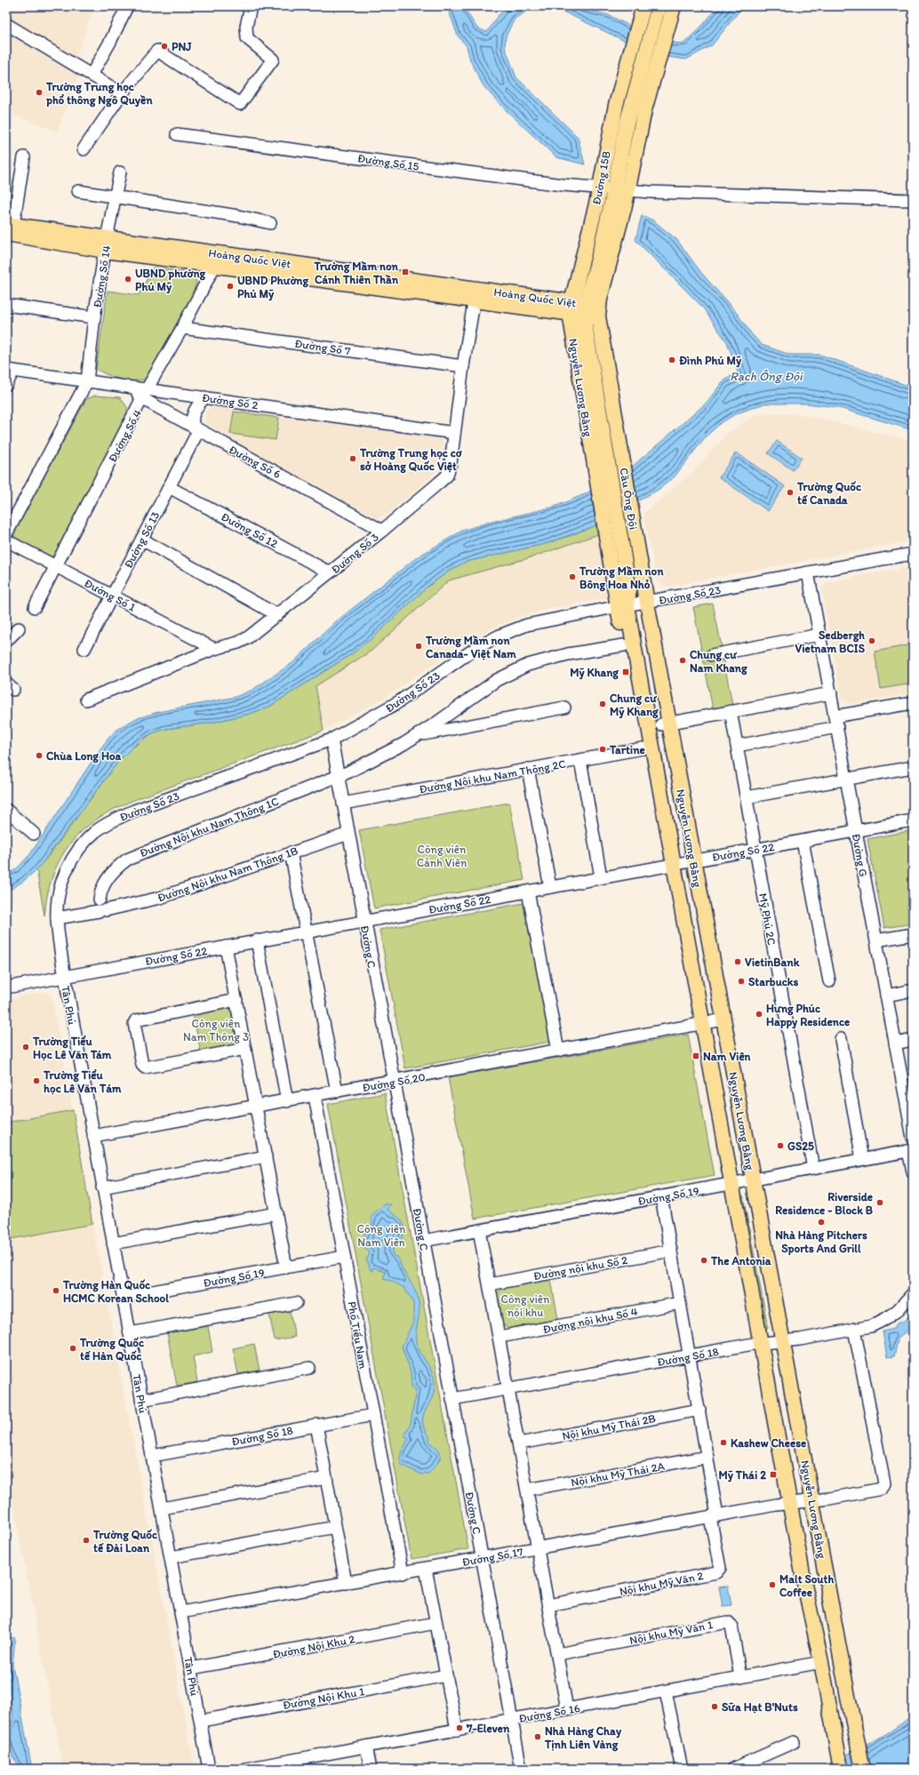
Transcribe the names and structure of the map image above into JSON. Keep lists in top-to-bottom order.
{
  "streets": {
    "main road": [
      "Đường 15B",
      "Hoàng Quốc Việt",
      "Nguyễn Lương Bằng",
      "Cầu Ông Đội"
    ],
    "street": [
      "Đường Số 15",
      "Đường Số 14",
      "Đường Số 7",
      "Đường Số 2",
      "Đường Số 4",
      "Đường Số 6",
      "Đường Số 12",
      "Đường Số 13",
      "Đường Số 3",
      "Đường Số 1",
      "Đường Số 23",
      "Đường Nội khu Nam Thông 2C",
      "Đường Nội khu Nam Thông 1C",
      "Đường Số 22",
      "Đường G",
      "Đường Nội khu Nam Thông 1B",
      "Mỹ Phú 2C",
      "Đường C",
      "Tân Phú",
      "Đường Số 20",
      "Đường Số 19",
      "Đường nội khu Số 2",
      "Đường nội khu Số 4",
      "Phố Tiểu Nam",
      "Đường Số 18",
      "Nội khu Mỹ Thái 2B",
      "Nội khu Mỹ Thái 2A",
      "Đường Số 17",
      "Nội khu Mỹ Văn 2",
      "Nội khu Mỹ Văn 1",
      "Đường Nội Khu 2",
      "Đường Nội Khu 1",
      "Đường Số 16"
    ]
  },
  "crossings": [
    ["Đường Số 15", "Đường 15B"],
    ["Đường 15B", "Hoàng Quốc Việt"],
    ["Đường 15B", "Nguyễn Lương Bằng"],
    ["Đường 15B", "Cầu Ông Đội"],
    ["Hoàng Quốc Việt", "Đường Số 14"],
    ["Hoàng Quốc Việt", "Nguyễn Lương Bằng"],
    ["Hoàng Quốc Việt", "Đường Số 4"],
    ["Hoàng Quốc Việt", "Cầu Ông Đội"],
    ["Hoàng Quốc Việt", "Đường Số 3"],
    ["Đường Số 14", "Đường Số 6"],
    ["Đường Số 7", "Đường Số 4"],
    ["Đường Số 7", "Đường Số 3"],
    ["Nguyễn Lương Bằng", "Cầu Ông Đội"],
    ["Nguyễn Lương Bằng", "Đường Số 23"],
    ["Nguyễn Lương Bằng", "Đường Nội khu Nam Thông 2C"],
    ["Nguyễn Lương Bằng", "Đường Nội khu Nam Thông 1C"],
    ["Nguyễn Lương Bằng", "Đường Số 22"],
    ["Nguyễn Lương Bằng", "Đường Số 20"],
    ["Nguyễn Lương Bằng", "Đường Số 19"],
    ["Nguyễn Lương Bằng", "Đường Số 18"],
    ["Nguyễn Lương Bằng", "Đường Số 17"],
    ["Nguyễn Lương Bằng", "Đường Số 16"],
    ["Đường Số 2", "Đường Số 4"],
    ["Đường Số 2", "Đường Số 6"],
    ["Đường Số 2", "Đường Số 3"],
    ["Đường Số 4", "Đường Số 6"],
    ["Đường Số 4", "Đường Số 1"],
    ["Đường Số 6", "Đường Số 13"],
    ["Đường Số 6", "Đường Số 3"],
    ["Đường Số 12", "Đường Số 13"],
    ["Đường Số 12", "Đường Số 3"],
    ["Đường Số 13", "Đường Số 1"],
    ["Đường Số 3", "Đường Số 1"],
    ["Đường Số 23", "Đường Số 22"],
    ["Đường Số 23", "Đường G"],
    ["Đường Số 23", "Đường Nội khu Nam Thông 1B"],
    ["Đường Số 23", "Đường C"],
    ["Đường Số 23", "Tân Phú"],
    ["Đường Nội khu Nam Thông 2C", "Đường C"],
    ["Đường Nội khu Nam Thông 1C", "Đường Nội khu Nam Thông 1B"],
    ["Đường Nội khu Nam Thông 1C", "Đường C"],
    ["Đường Số 22", "Đường G"],
    ["Đường Số 22", "Mỹ Phú 2C"],
    ["Đường Số 22", "Đường C"],
    ["Đường Số 22", "Tân Phú"],
    ["Đường Nội khu Nam Thông 1B", "Đường C"],
    ["Mỹ Phú 2C", "Đường Số 19"],
    ["Đường C", "Đường Số 20"],
    ["Đường C", "Đường Số 19"],
    ["Đường C", "Đường Số 18"],
    ["Đường C", "Đường Số 17"],
    ["Đường C", "Đường Số 16"],
    ["Tân Phú", "Đường Số 20"],
    ["Tân Phú", "Đường Số 19"],
    ["Tân Phú", "Đường Số 18"],
    ["Tân Phú", "Đường Số 17"],
    ["Tân Phú", "Đường Nội Khu 2"],
    ["Tân Phú", "Đường Nội Khu 1"],
    ["Đường Số 20", "Phố Tiểu Nam"],
    ["Đường Số 19", "Phố Tiểu Nam"],
    ["Đường Số 19", "Nội khu Mỹ Văn 2"],
    ["Đường nội khu Số 2", "Nội khu Mỹ Văn 2"],
    ["Đường nội khu Số 4", "Nội khu Mỹ Văn 2"],
    ["Phố Tiểu Nam", "Đường Số 18"],
    ["Phố Tiểu Nam", "Đường Số 17"],
    ["Đường Số 18", "Đường Số 17"],
    ["Đường Số 18", "Nội khu Mỹ Văn 2"],
    ["Nội khu Mỹ Thái 2B", "Nội khu Mỹ Văn 2"],
    ["Nội khu Mỹ Thái 2A", "Nội khu Mỹ Văn 2"],
    ["Đường Số 17", "Nội khu Mỹ Văn 2"],
    ["Nội khu Mỹ Văn 1", "Đường Số 16"]
  ],
  "water": ["Rạch Ông Đội"],
  "parks": [
    "Công viên Cảnh Viên",
    "Công viên Nam Thông 3",
    "Công viên Nam Viên",
    "Công viên nội khu"
  ],
  "places": {
    "other": [
      "PNJ",
      "Trường Trung học phổ thông Ngô Quyền",
      "UBND phường Phú Mỹ",
      "UBND Phường Phú Mỹ",
      "Đình Phú Mỹ",
      "Trường Trung học cơ sở Hoàng Quốc Việt",
      "Trường Quốc tế Canada",
      "Trường Mầm non Bông Hoa Nhỏ",
      "Sedbergh Vietnam BCIS",
      "Trường Mầm non Canada- Việt Nam",
      "Chung cư Nam Khang",
      "Chung cư Mỹ Khang",
      "Tartine",
      "Chùa Long Hoa",
      "VietinBank",
      "Starbucks",
      "Hưng Phúc Happy Residence",
      "Trường Tiểu Học Lê Văn Tám",
      "Trường Tiểu học Lê Văn Tám",
      "GS25",
      "Riverside Residence - Block B",
      "Nhà Hàng Pitchers Sports And Grill",
      "The Antonia",
      "Trường Hàn Quốc HCMC Korean School",
      "Trường Quốc tế Hàn Quốc",
      "Kashew Cheese",
      "Trường Quốc tế Đài Loan",
      "Malt South Coffee",
      "Sữa Hạt B'Nuts",
      "7-Eleven",
      "Nhà Hàng Chay Tịnh Liên Vàng"
    ],
    "transit": [
      "Trường Mầm non Cánh Thiên Thần",
      "Mỹ Khang",
      "Nam Viên",
      "Mỹ Thái 2"
    ]
  }
}
